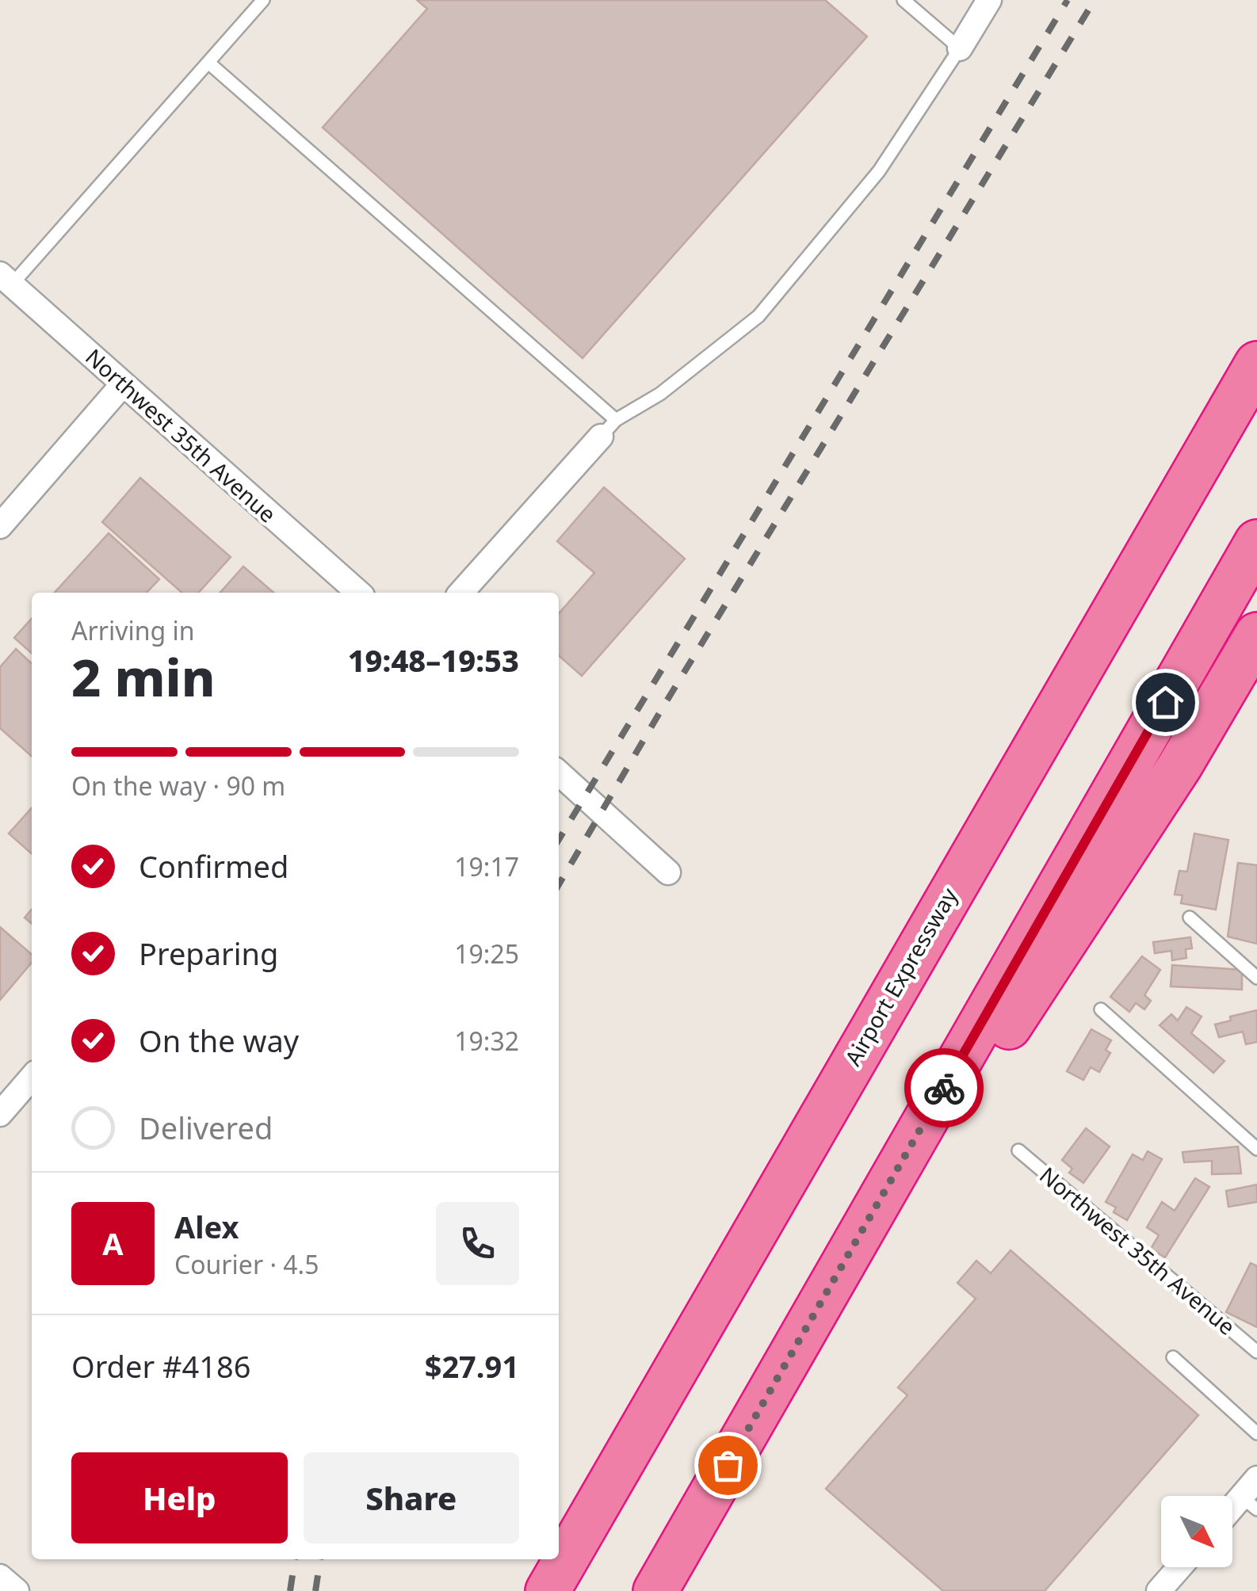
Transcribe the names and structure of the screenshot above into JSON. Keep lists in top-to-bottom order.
{
  "streets": {
    "highway": ["Airport Expressway"],
    "street": ["Northwest 35th Avenue"]
  },
  "north": "bottom right",
  "page": {
    "heading": ["2 min", "Arriving in", "19:48–19:53"],
    "panel": [
      "Alex",
      "Courier · 4.5",
      "Order #4186",
      "$27.91"
    ],
    "bar": "On the way · 90 m",
    "list": [
      ["Confirmed", "19:17"],
      ["Preparing", "19:25"],
      ["On the way", "19:32"],
      "Delivered"
    ],
    "round": "A",
    "buttons": ["Help", "Share"]
  }
}
